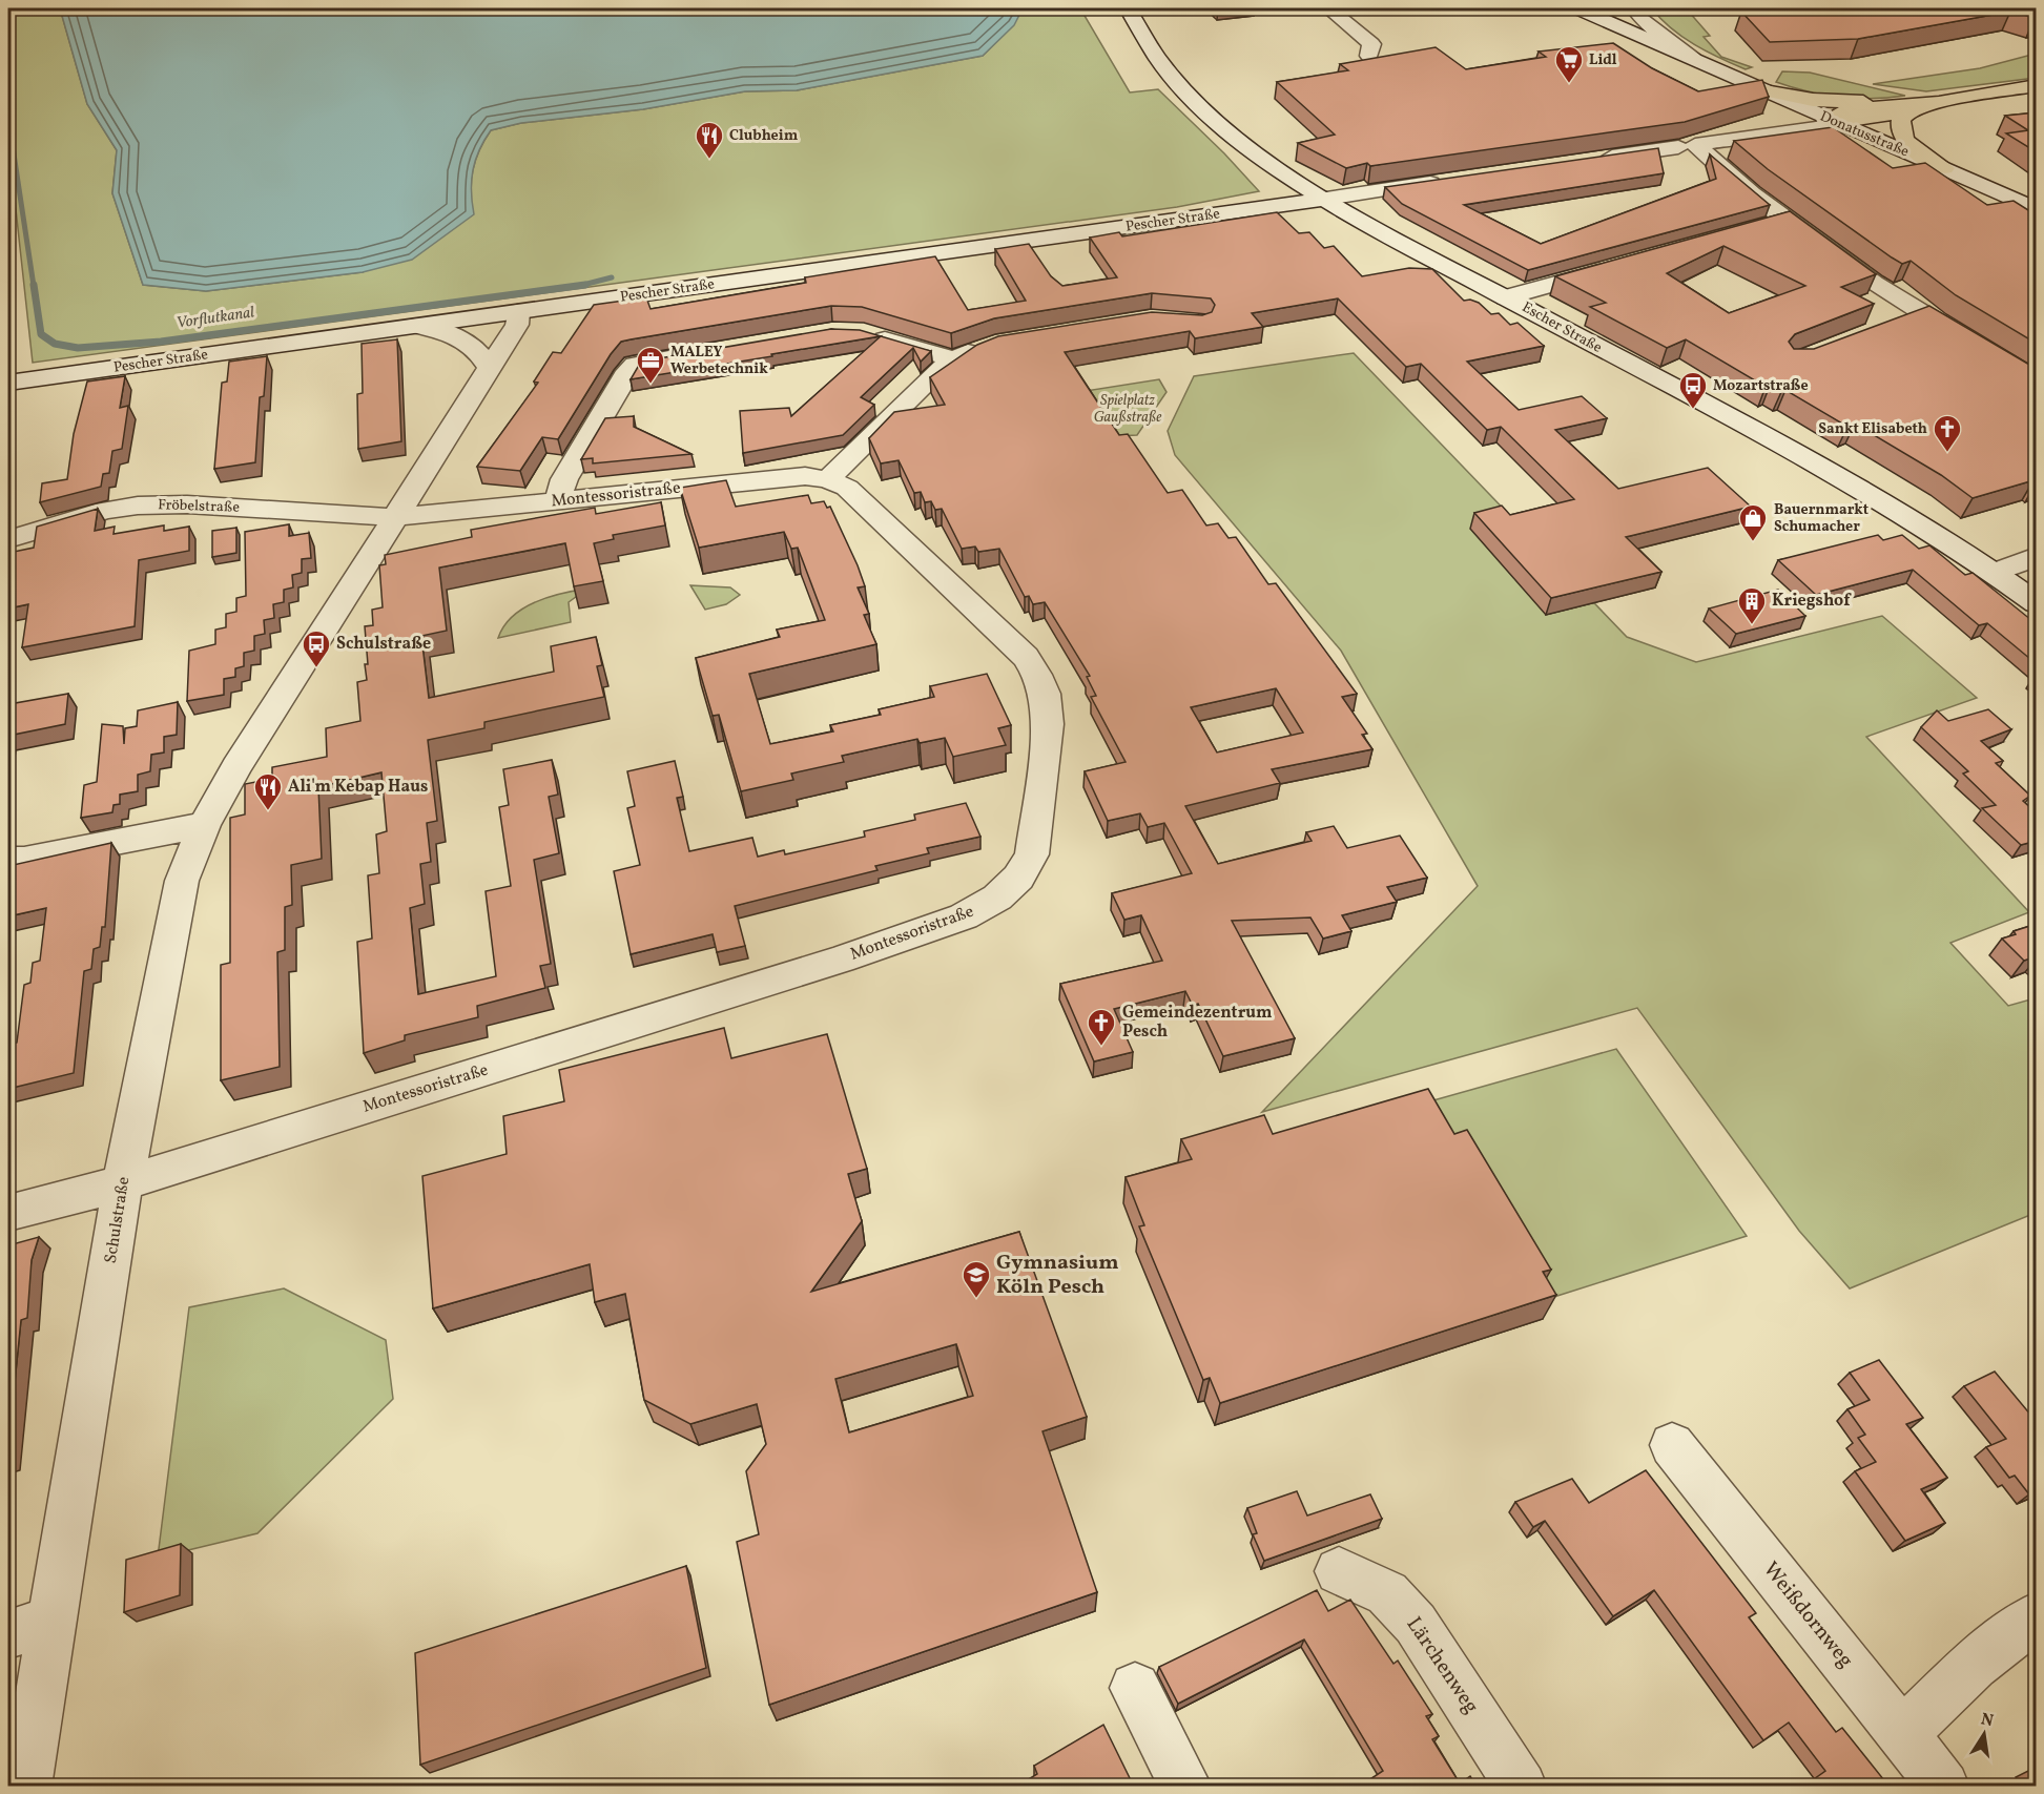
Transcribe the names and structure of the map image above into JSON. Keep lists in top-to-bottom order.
{
  "streets": {
    "street": [
      "Donatusstraße",
      "Pescher Straße",
      "Escher Straße",
      "Montessoristraße",
      "Fröbelstraße",
      "Schulstraße",
      "Weißdornweg",
      "Lärchenweg"
    ]
  },
  "crossings": [
    ["Pescher Straße", "Escher Straße"],
    ["Pescher Straße", "Schulstraße"],
    ["Montessoristraße", "Fröbelstraße"],
    ["Montessoristraße", "Schulstraße"],
    ["Fröbelstraße", "Schulstraße"]
  ],
  "water": ["Vorflutkanal"],
  "parks": ["Spielplatz Gaußstraße"],
  "places": {
    "supermarket": ["Lidl"],
    "restaurant": ["Clubheim", "Ali'm Kebap Haus"],
    "office": ["MALEY Werbetechnik"],
    "bus stop": ["Mozartstraße", "Schulstraße"],
    "church": ["Sankt Elisabeth", "Gemeindezentrum Pesch"],
    "shop": ["Bauernmarkt Schumacher"],
    "building": ["Kriegshof"],
    "school or university": ["Gymnasium Köln Pesch"]
  },
  "north": "top"
}
